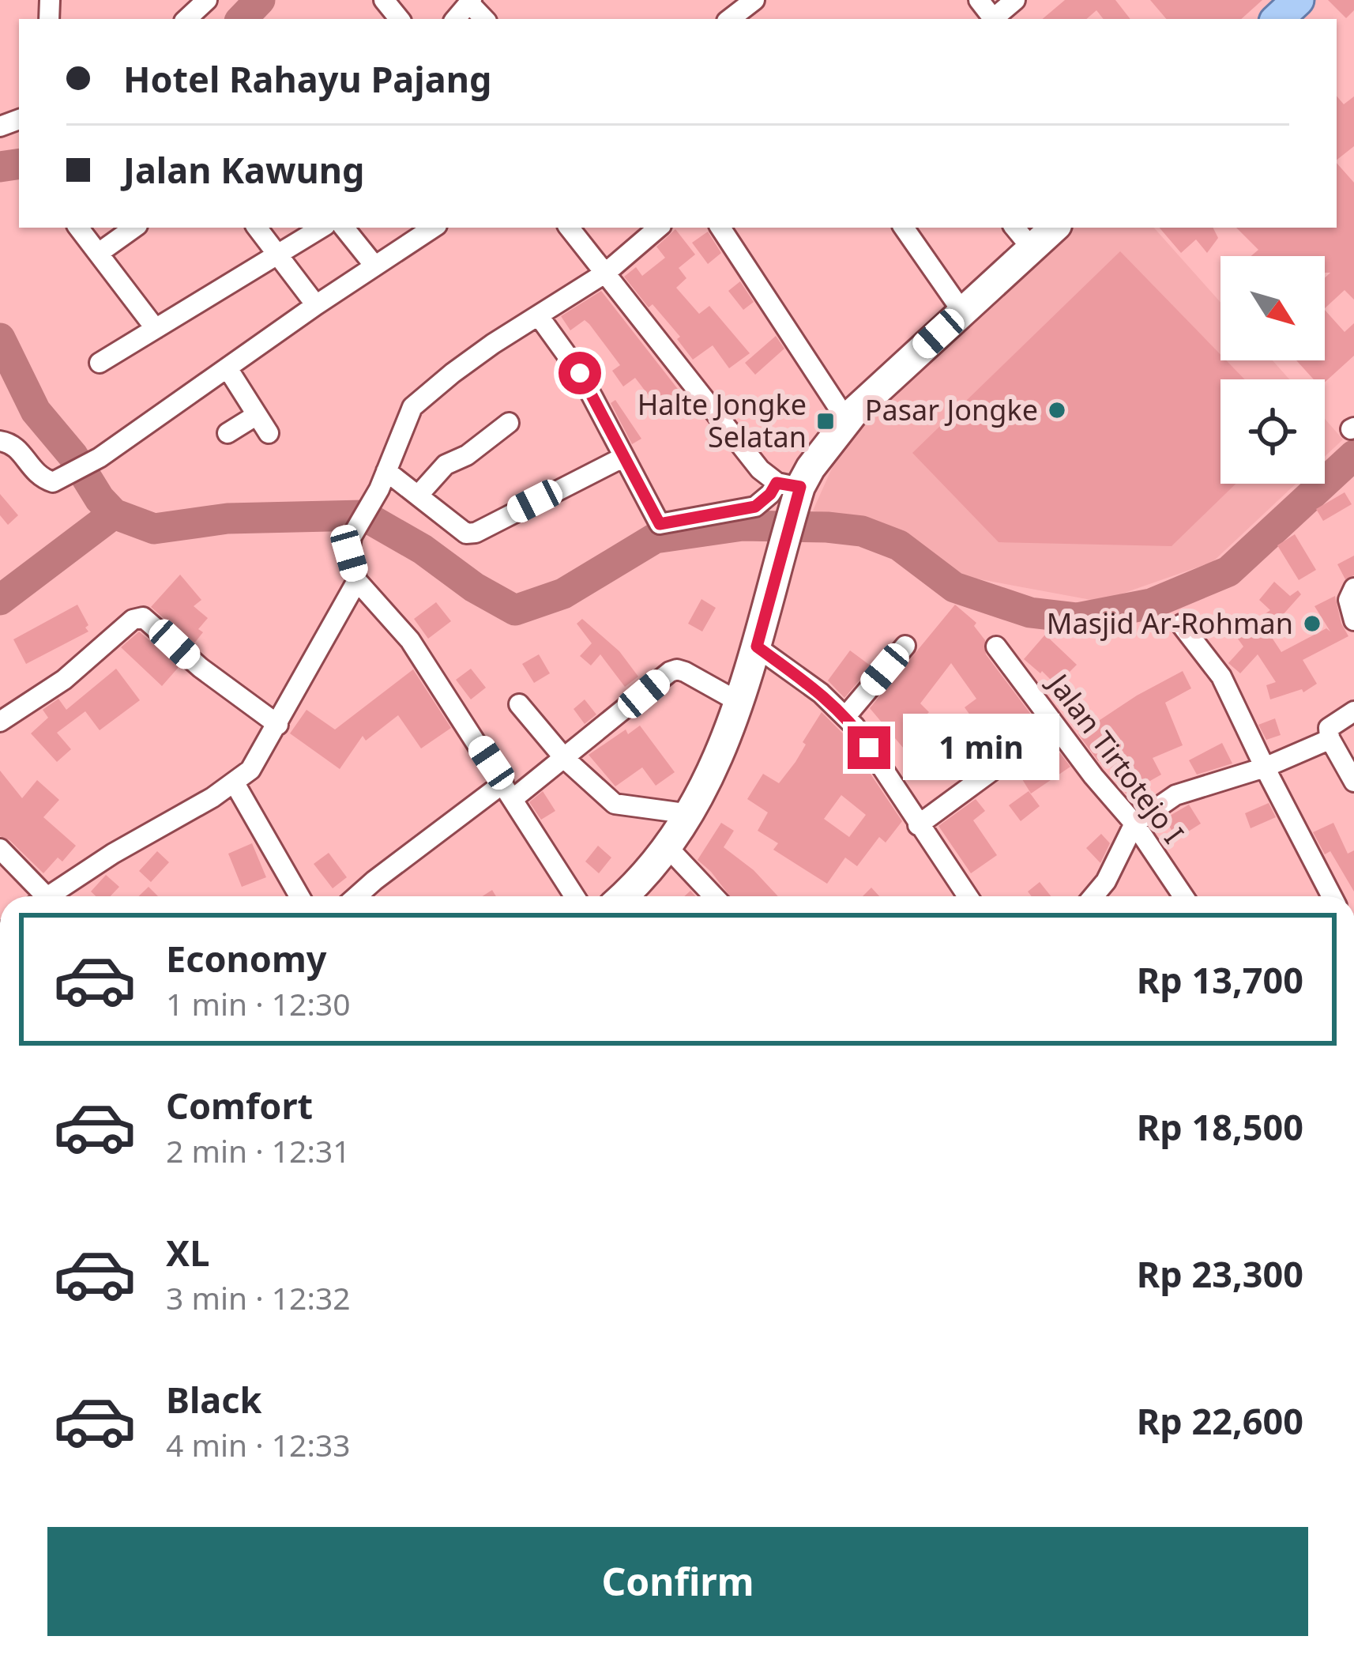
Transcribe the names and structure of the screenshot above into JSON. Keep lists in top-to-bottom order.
{
  "streets": {
    "street": ["Jalan Tirtotejo I"]
  },
  "places": {
    "other": ["Pasar Jongke", "Masjid Ar-Rohman"],
    "transit": ["Halte Jongke Selatan"]
  },
  "north": "bottom right",
  "page": {
    "banner": ["Hotel Rahayu Pajang", "Jalan Kawung"],
    "bubble": "1 min",
    "list": [
      {
        "name": "Economy",
        "note": "1 min · 12:30",
        "value": "Rp 13,700"
      },
      {
        "name": "Comfort",
        "note": "2 min · 12:31",
        "value": "Rp 18,500"
      },
      {
        "name": "XL",
        "note": "3 min · 12:32",
        "value": "Rp 23,300"
      },
      {
        "name": "Black",
        "note": "4 min · 12:33",
        "value": "Rp 22,600"
      }
    ],
    "buttons": "Confirm"
  }
}
